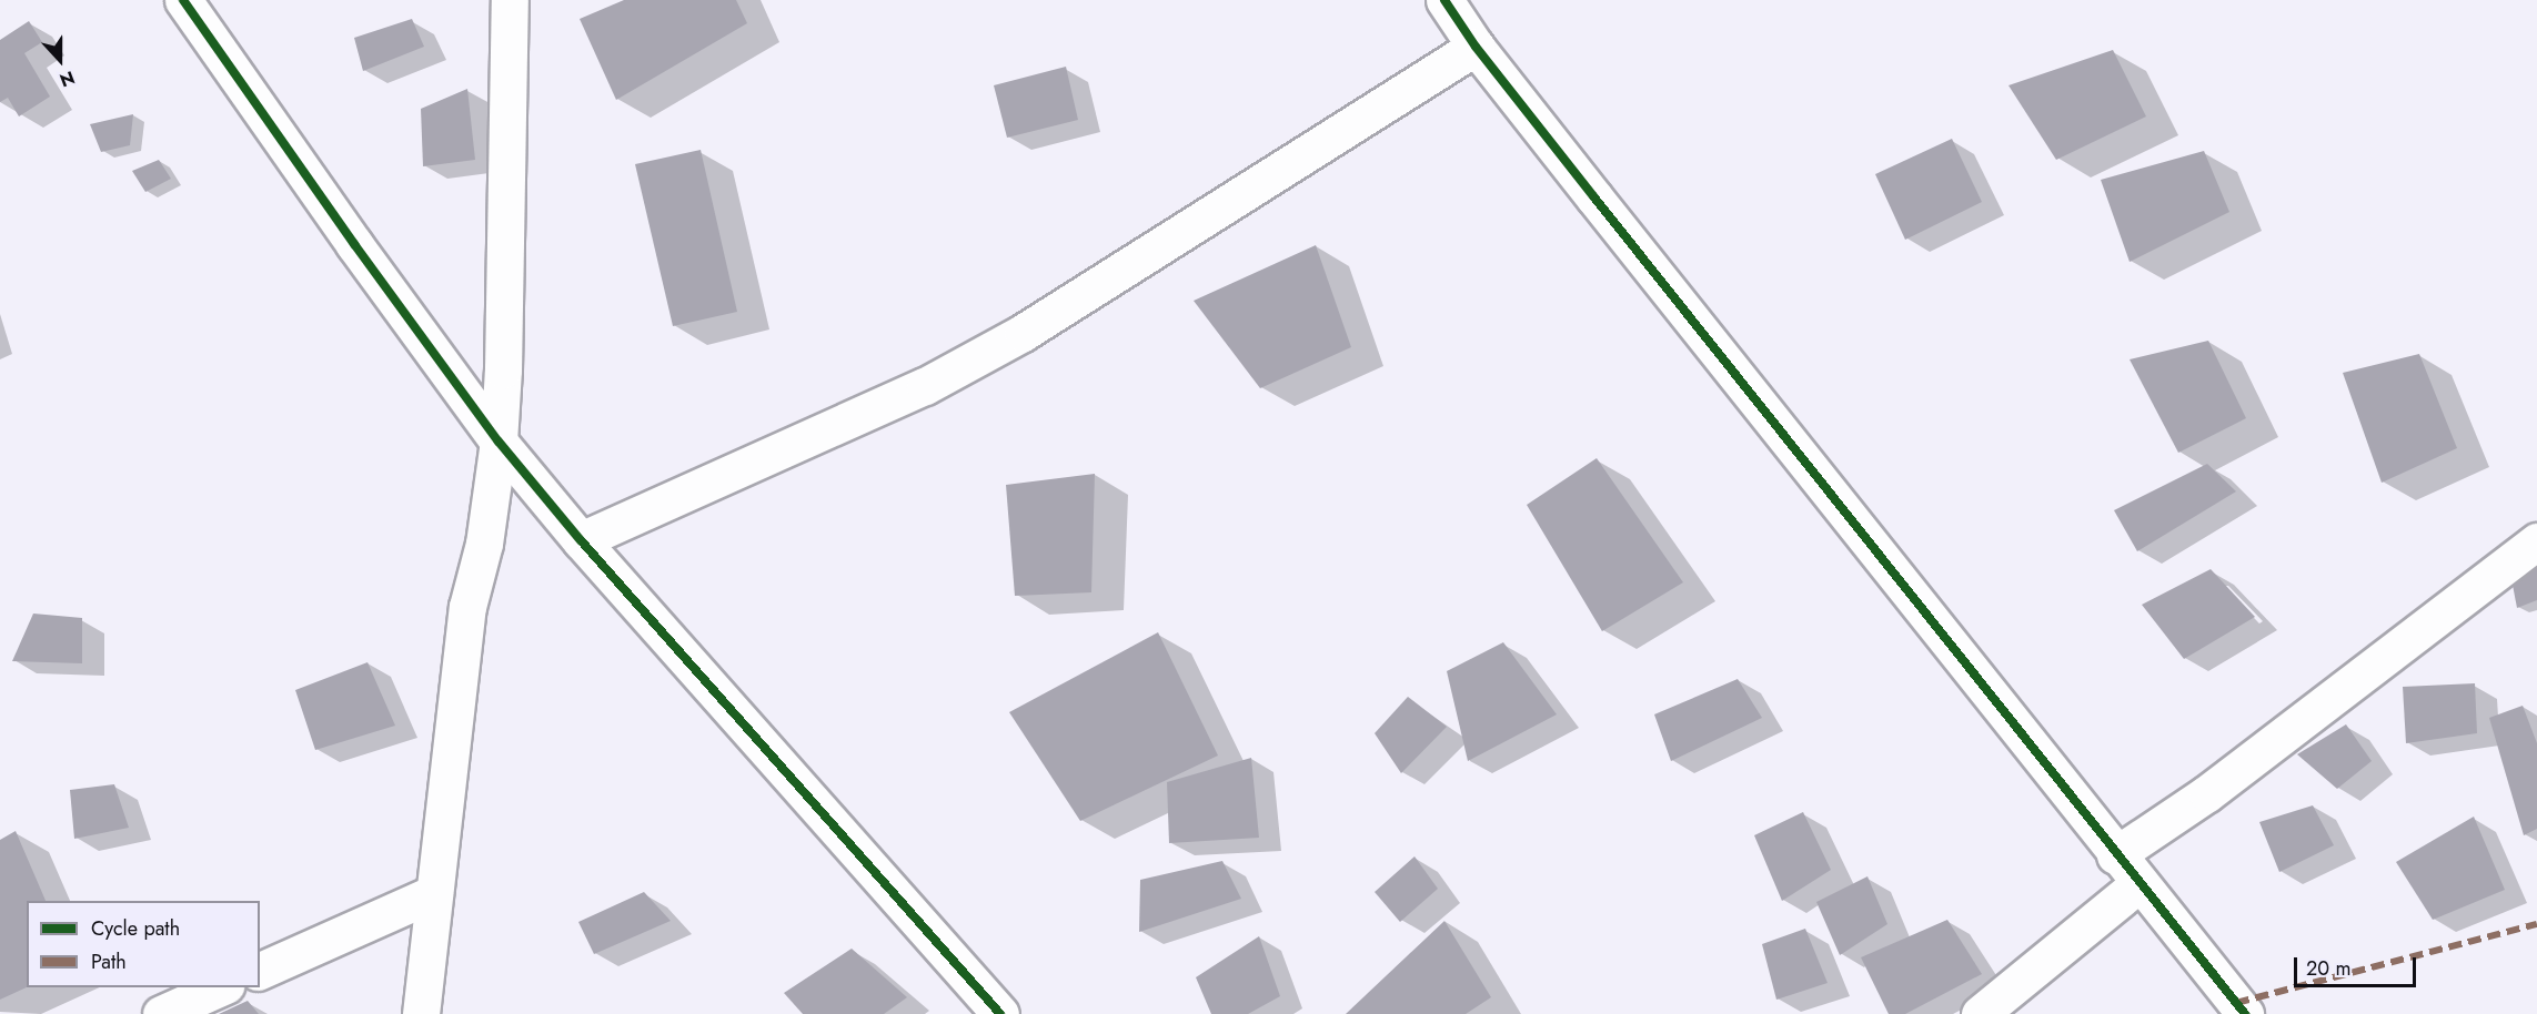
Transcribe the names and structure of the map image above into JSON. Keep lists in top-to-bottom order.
{
  "legend": ["Cycle path", "Path"],
  "scale_bar": "20 m",
  "north": "bottom"
}
